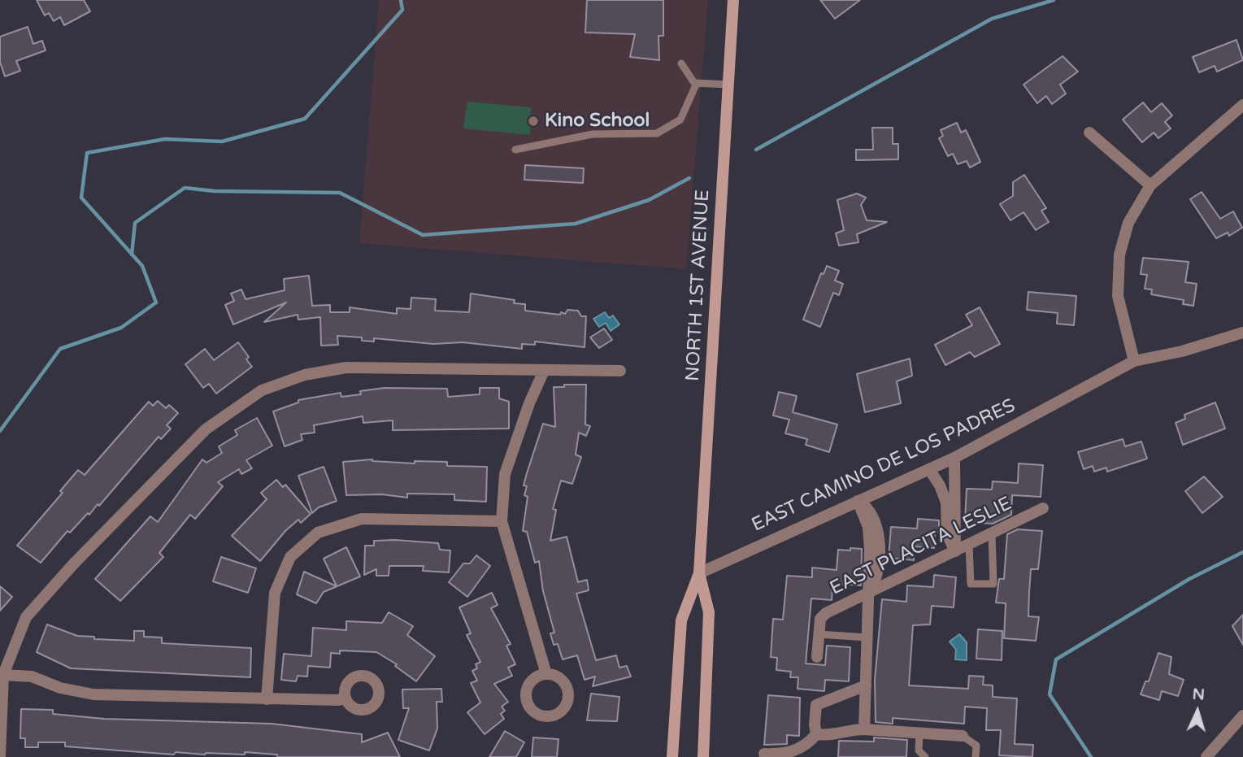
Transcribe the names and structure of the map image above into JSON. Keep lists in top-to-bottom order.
{
  "streets": {
    "main road": ["NORTH 1ST AVENUE"],
    "street": ["EAST CAMINO DE LOS PADRES", "EAST PLACITA LESLIE"]
  },
  "crossings": [
    ["NORTH 1ST AVENUE", "EAST CAMINO DE LOS PADRES"]
  ],
  "places": ["Kino School"],
  "north": "top"
}
